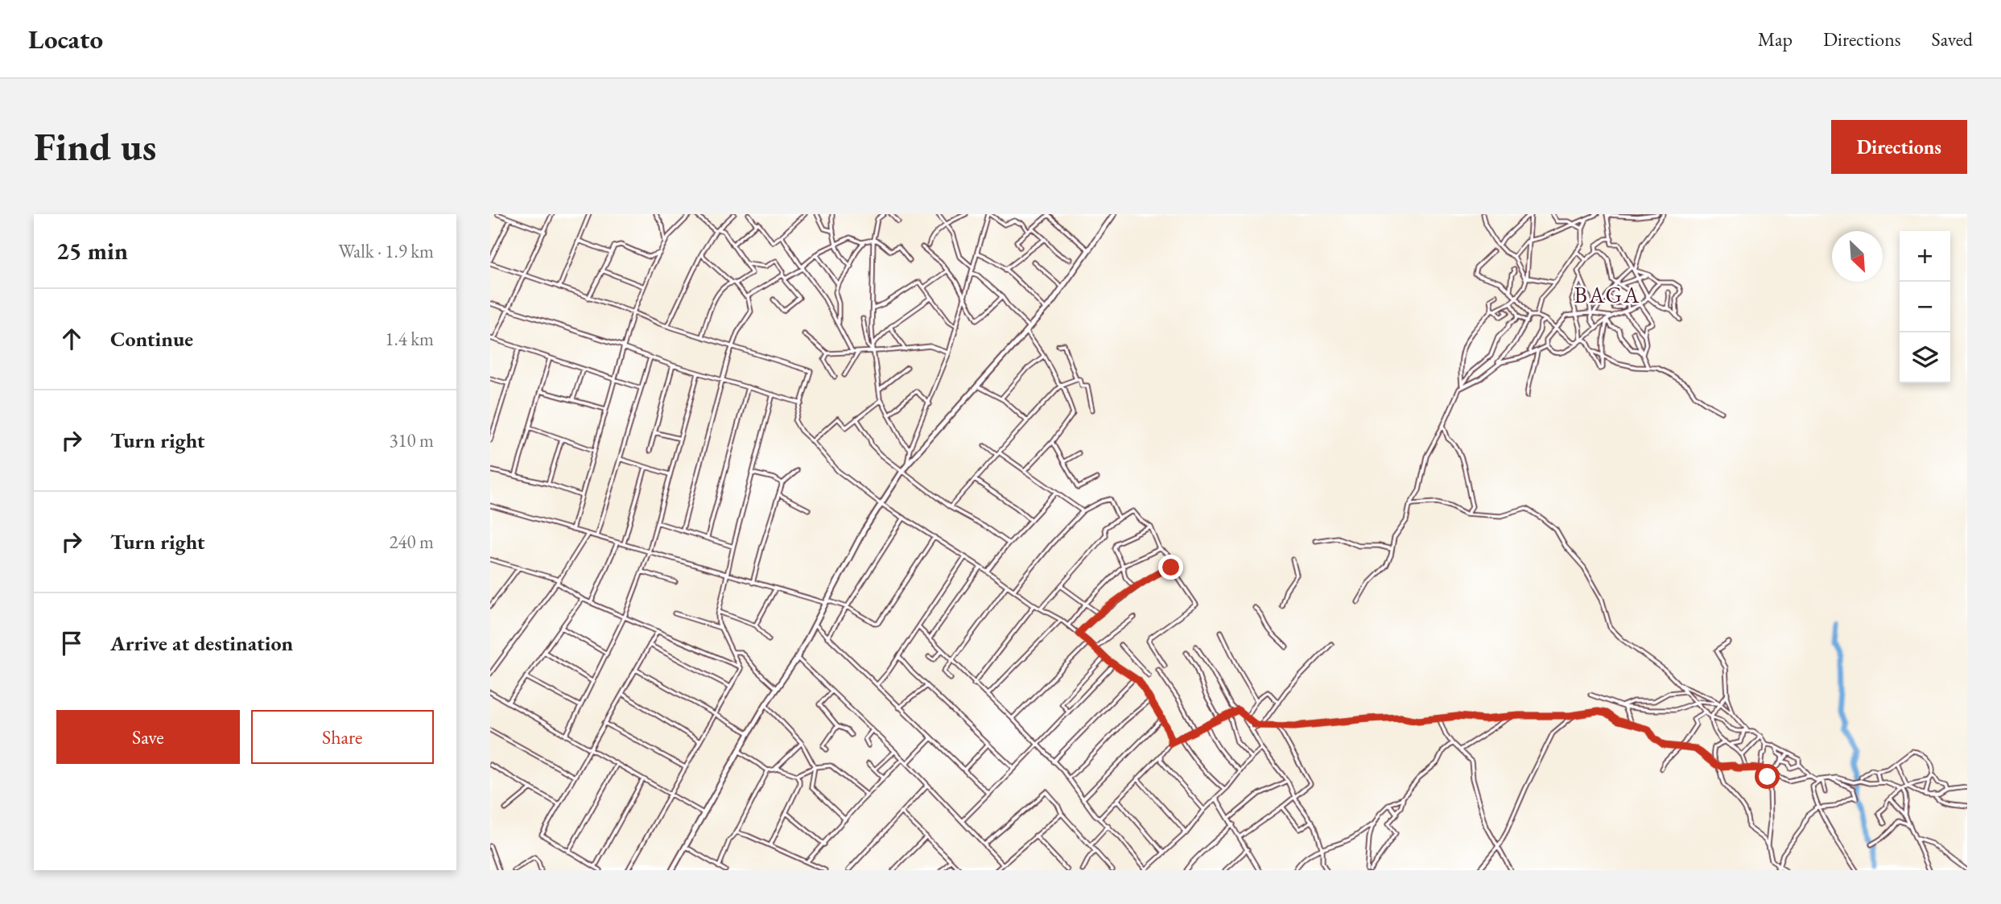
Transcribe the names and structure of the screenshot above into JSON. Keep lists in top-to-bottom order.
{
  "districts": ["BAGA"],
  "north": "bottom right",
  "page": {
    "header": "Locato",
    "nav": ["Map", "Directions", "Saved"],
    "buttons": [
      "Directions",
      ["Save", "Share"]
    ],
    "title": "Find us",
    "heading": ["25 min", "Walk · 1.9 km"],
    "map_buttons": ["+", "−"],
    "list": [
      ["Continue", "1.4 km"],
      ["Turn right", "310 m"],
      ["Turn right", "240 m"],
      "Arrive at destination"
    ]
  }
}
